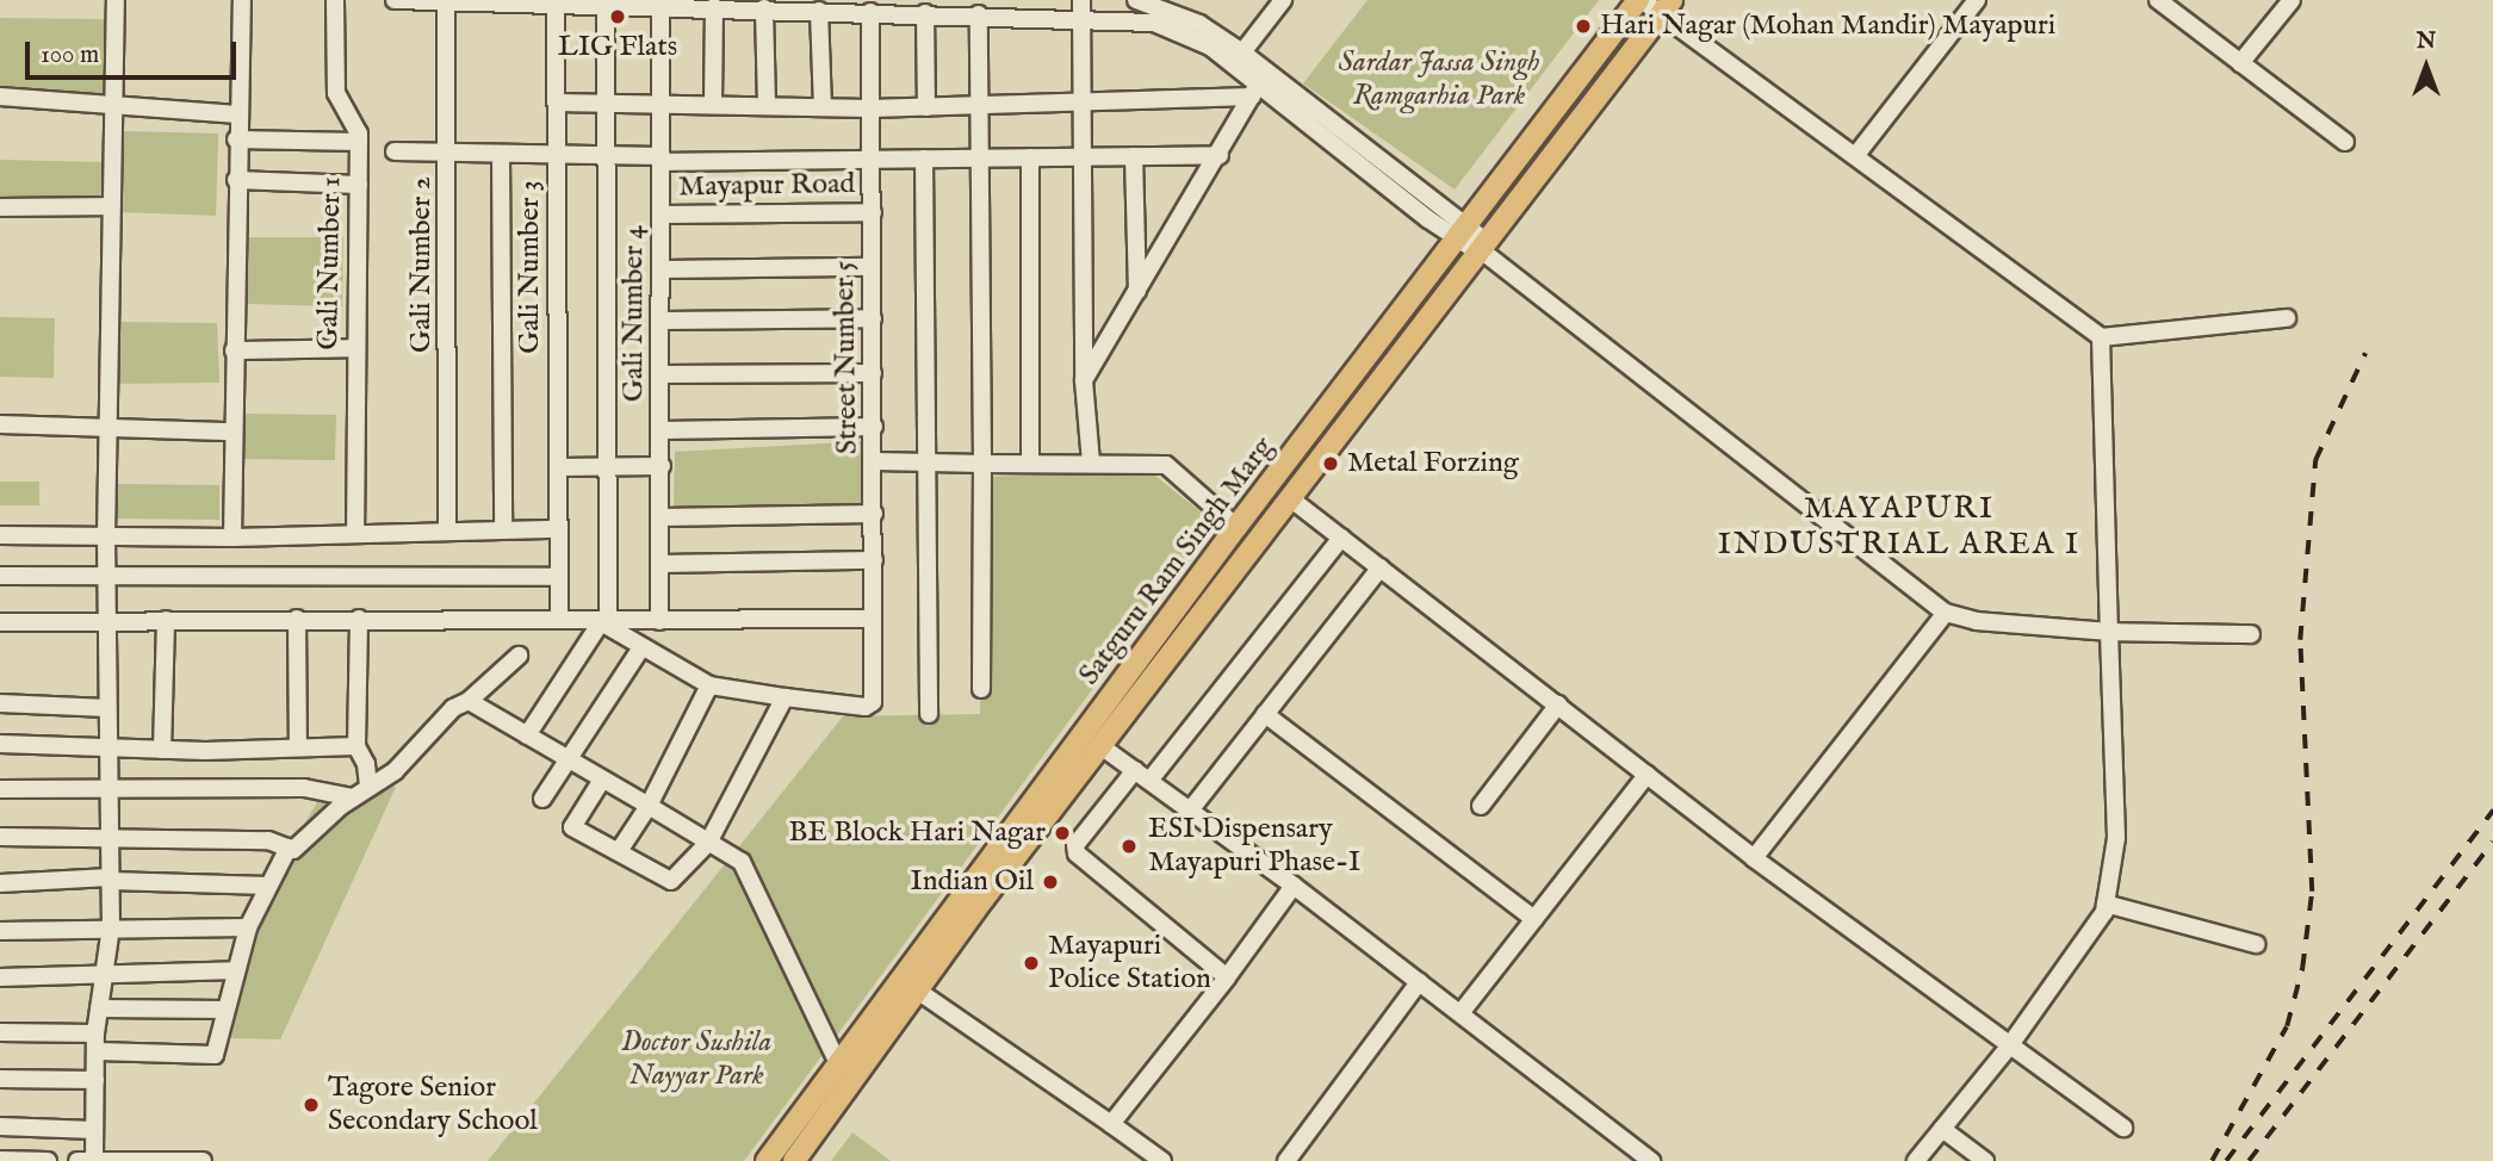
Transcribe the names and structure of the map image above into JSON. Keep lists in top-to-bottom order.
{
  "streets": {
    "main road": ["Satguru Ram Singh Marg"],
    "street": [
      "Mayapur Road",
      "Gali Number 1",
      "Gali Number 2",
      "Gali Number 3",
      "Gali Number 4",
      "Street Number 5"
    ]
  },
  "crossings": [
    ["Mayapur Road", "Gali Number 4"],
    ["Mayapur Road", "Street Number 5"]
  ],
  "districts": ["MAYAPURI INDUSTRIAL AREA I"],
  "parks": ["Sardar Jassa Singh Ramgarhia Park", "Doctor Sushila Nayyar Park"],
  "places": [
    "LIG Flats",
    "Hari Nagar (Mohan Mandir) Mayapuri",
    "Metal Forzing",
    "BE Block Hari Nagar",
    "ESI Dispensary Mayapuri Phase-I",
    "Indian Oil",
    "Mayapuri Police Station",
    "Tagore Senior Secondary School"
  ],
  "scale_bar": "100 m",
  "north": "top"
}
